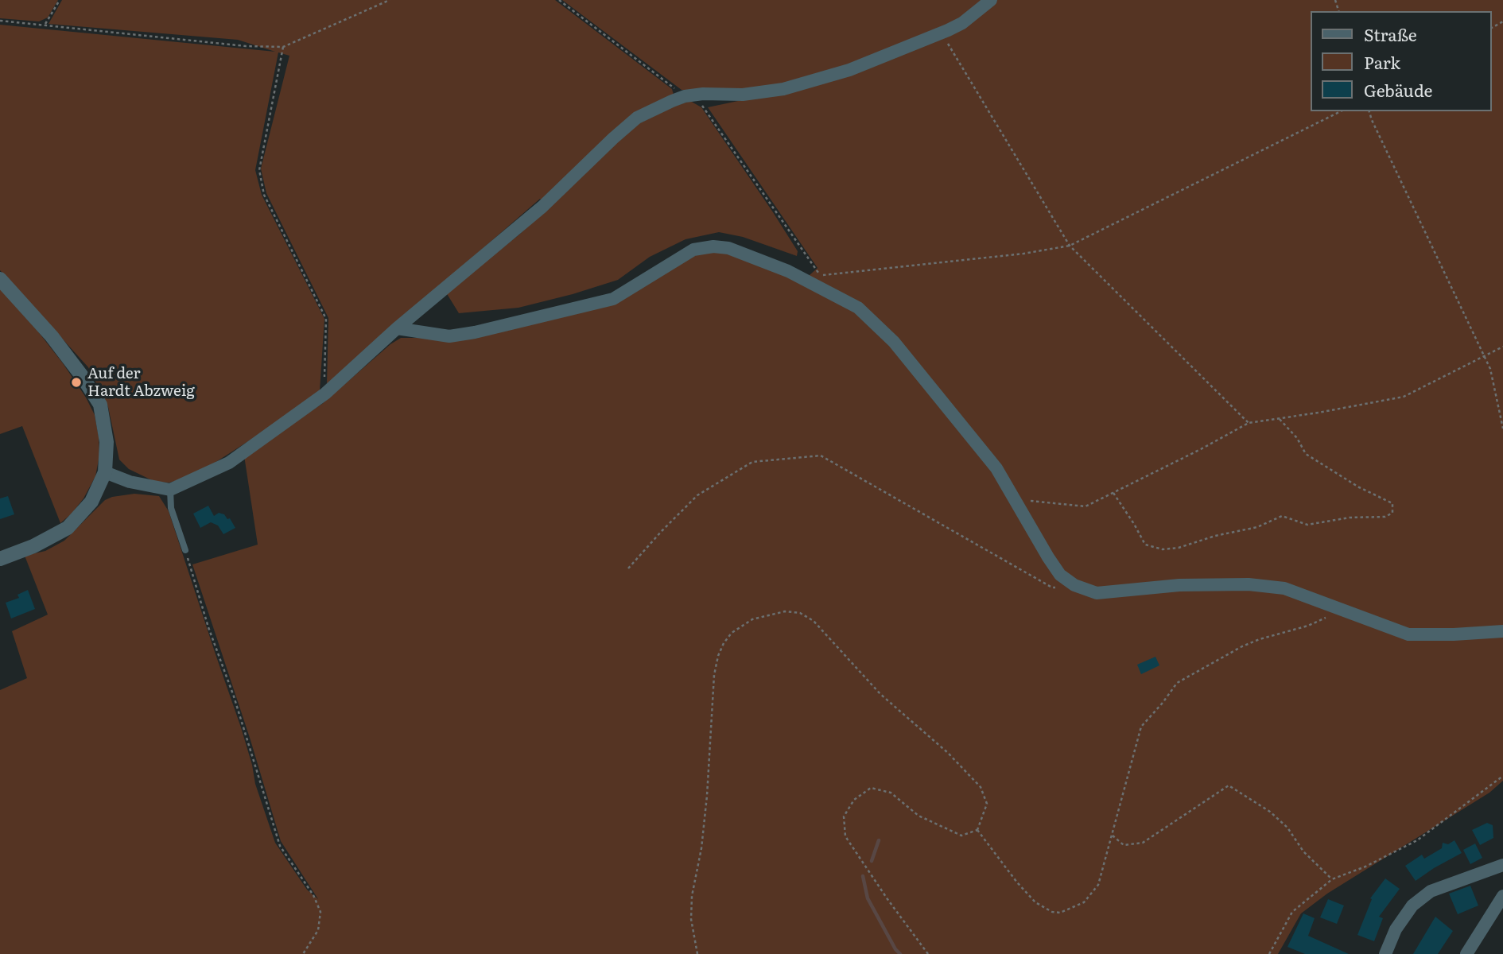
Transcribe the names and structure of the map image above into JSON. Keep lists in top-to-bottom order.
{
  "places": ["Auf der Hardt Abzweig"],
  "legend": ["Straße", "Park", "Gebäude"]
}
